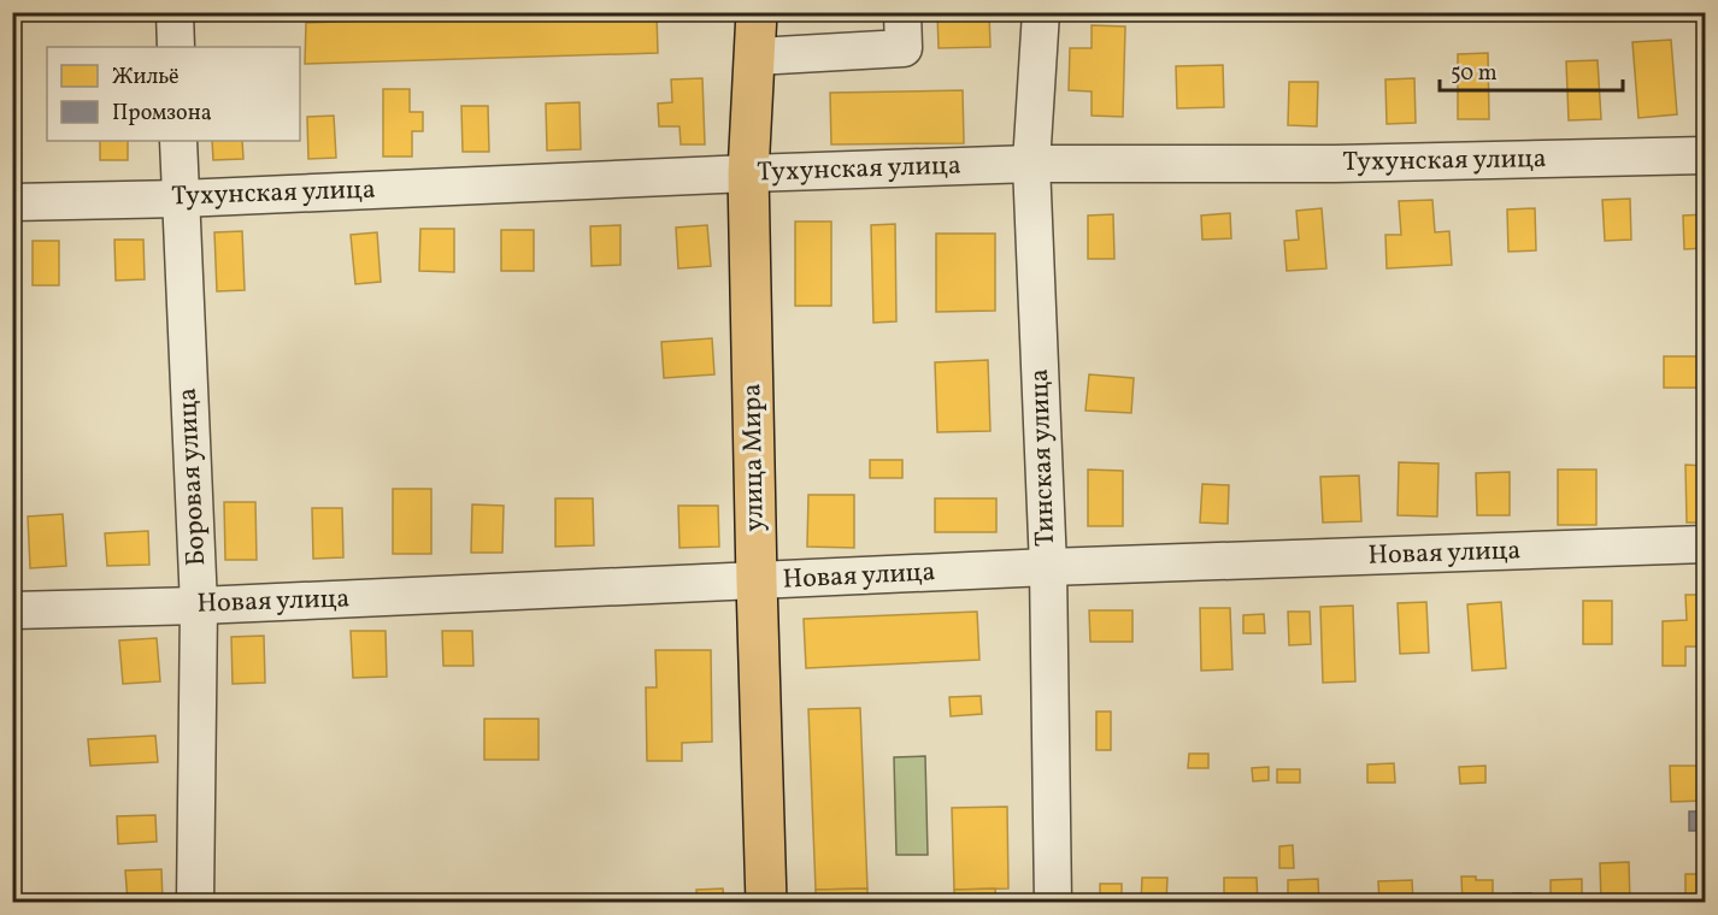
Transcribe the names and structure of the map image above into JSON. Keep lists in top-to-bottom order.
{
  "streets": {
    "main road": ["улица Мира"],
    "street": [
      "Тухунская улица",
      "Тинская улица",
      "Боровая улица",
      "Новая улица"
    ]
  },
  "crossings": [
    ["Тухунская улица", "улица Мира"],
    ["Тухунская улица", "Тинская улица"],
    ["Тухунская улица", "Боровая улица"],
    ["улица Мира", "Новая улица"],
    ["Тинская улица", "Новая улица"],
    ["Боровая улица", "Новая улица"]
  ],
  "legend": ["Жильё", "Промзона"],
  "scale_bar": "50 m"
}
